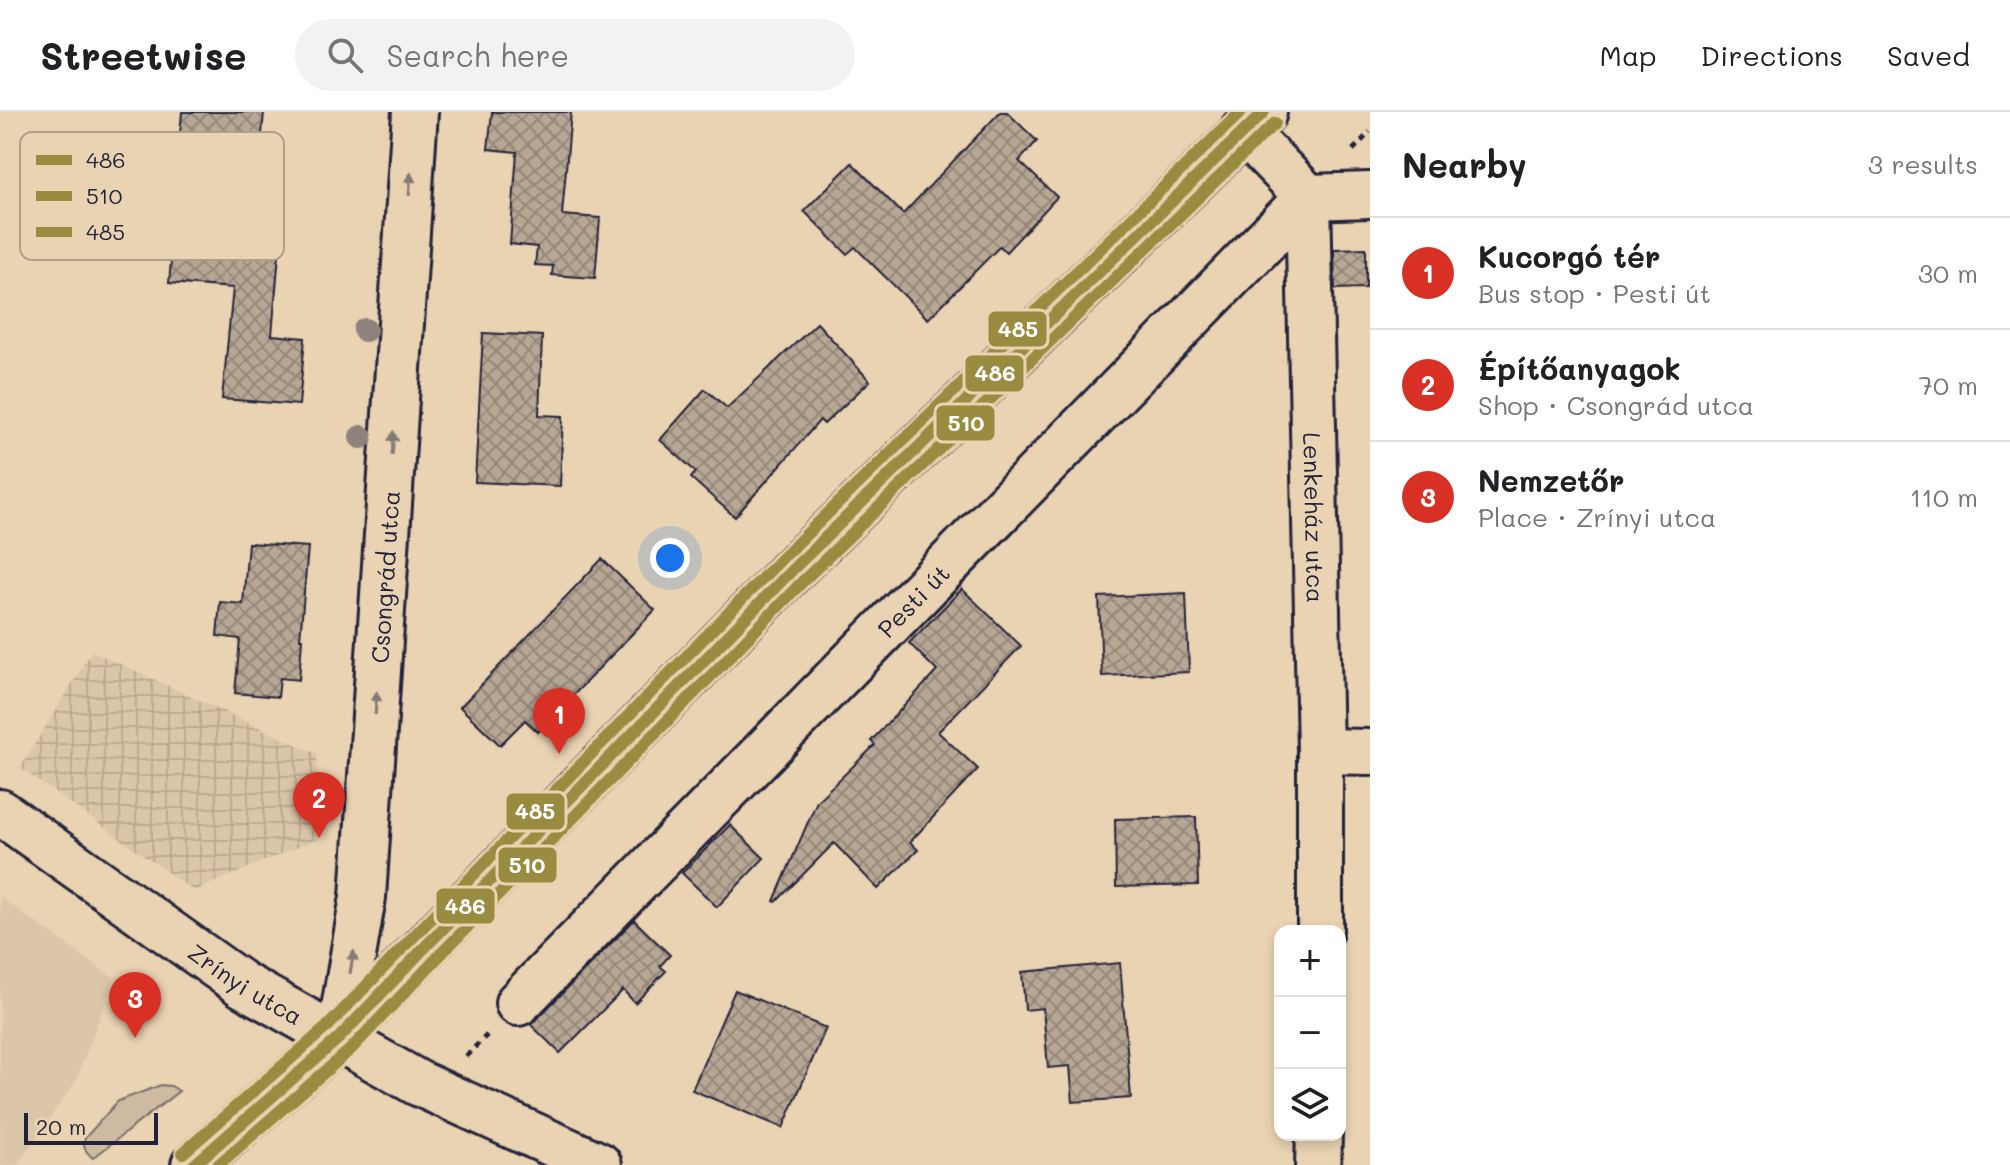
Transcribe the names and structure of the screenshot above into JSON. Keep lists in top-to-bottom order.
{
  "streets": {
    "street": [
      "Lenkeház utca",
      "Csongrád utca",
      "Pesti út",
      "Zrínyi utca"
    ]
  },
  "crossings": [
    ["Lenkeház utca", "Pesti út"],
    ["Csongrád utca", "Zrínyi utca"]
  ],
  "one_way": ["Csongrád utca"],
  "lines": ["transit line 486", "transit line 485", "transit line 510"],
  "legend": ["486", "510", "485"],
  "scale_bar": "20 m",
  "page": {
    "header": "Streetwise",
    "search": "Search here",
    "nav": ["Map", "Directions", "Saved"],
    "heading": ["Nearby", "3 results"],
    "list": [
      {
        "mark": "1",
        "name": "Kucorgó tér",
        "note": "Bus stop · Pesti út",
        "value": "30 m"
      },
      {
        "mark": "2",
        "name": "Építőanyagok",
        "note": "Shop · Csongrád utca",
        "value": "70 m"
      },
      {
        "mark": "3",
        "name": "Nemzetőr",
        "note": "Place · Zrínyi utca",
        "value": "110 m"
      }
    ],
    "pins": ["1", "2", "3"],
    "map_buttons": ["+", "−"],
    "scale": "20 m"
  }
}
